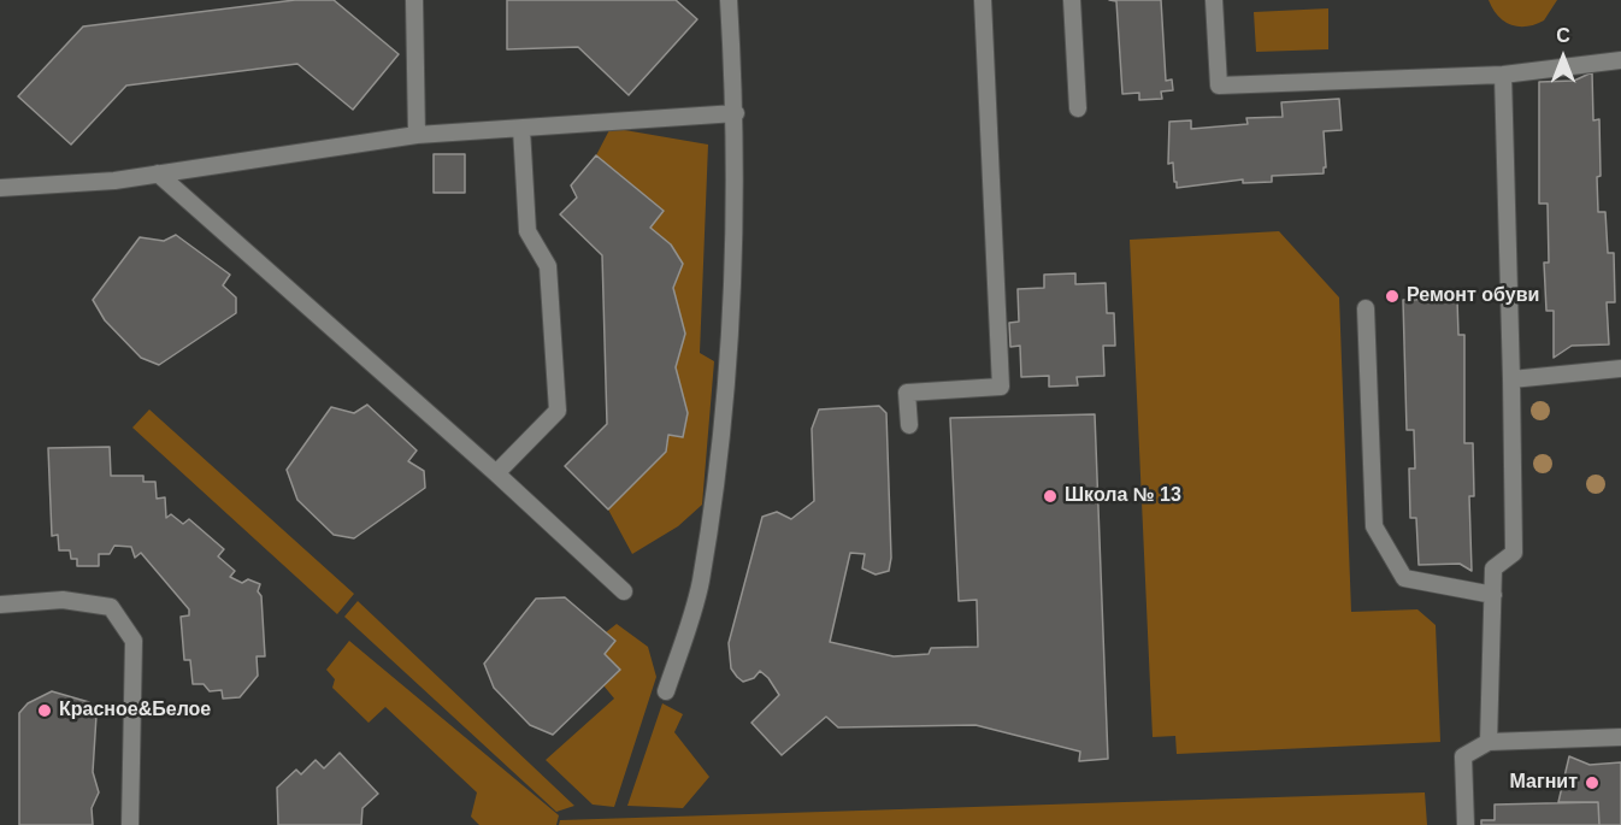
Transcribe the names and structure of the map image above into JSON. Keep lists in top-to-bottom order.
{
  "places": [
    "Ремонт обуви",
    "Школа № 13",
    "Красное&Белое",
    "Магнит"
  ],
  "north": "top"
}
